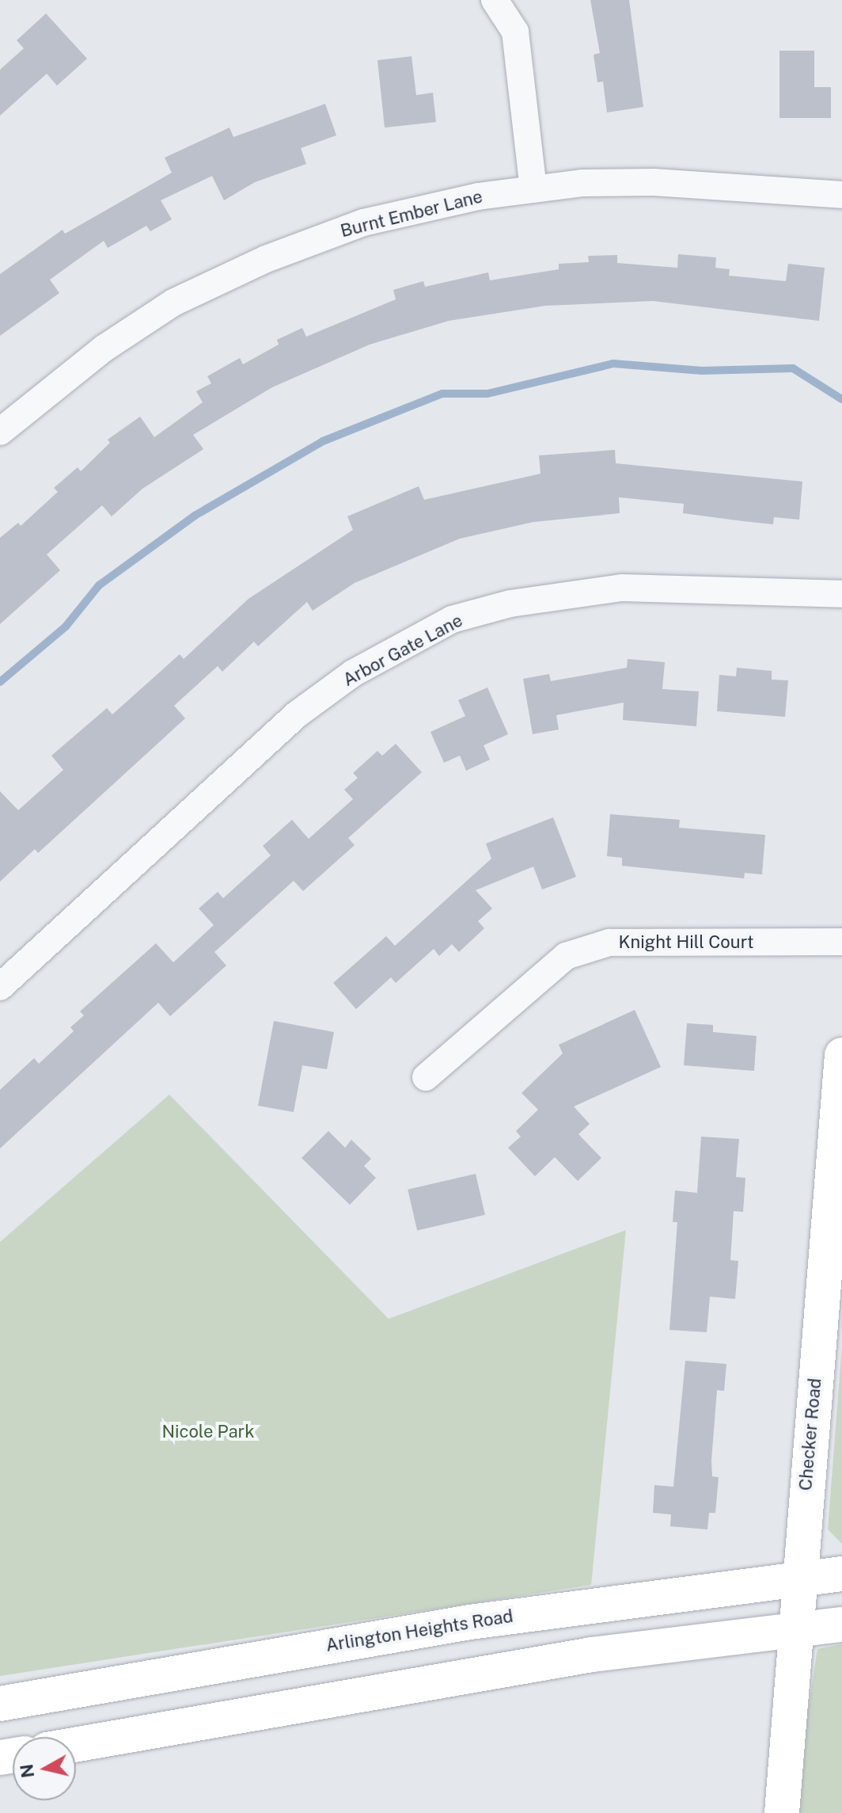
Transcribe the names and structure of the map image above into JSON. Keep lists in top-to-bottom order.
{
  "streets": {
    "main road": ["Checker Road", "Arlington Heights Road"],
    "street": ["Burnt Ember Lane", "Arbor Gate Lane", "Knight Hill Court"]
  },
  "crossings": [
    ["Checker Road", "Arlington Heights Road"]
  ],
  "parks": ["Nicole Park"],
  "north": "left"
}
